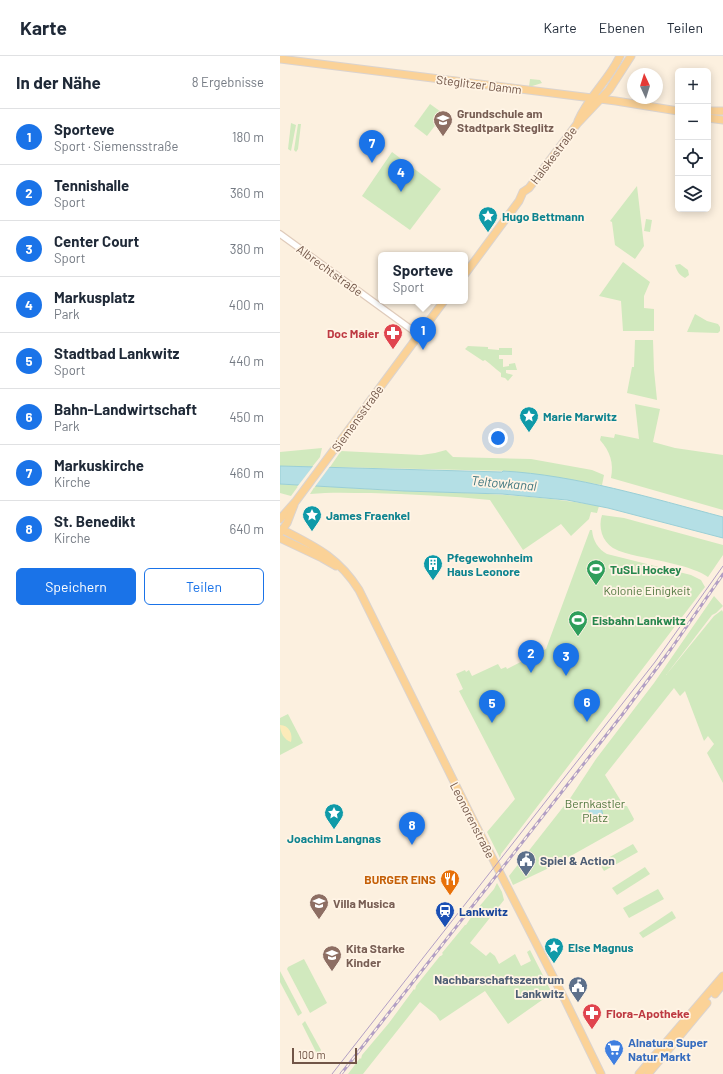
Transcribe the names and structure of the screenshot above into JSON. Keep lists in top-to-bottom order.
{
  "streets": {
    "main road": [
      "Steglitzer Damm",
      "Halskestraße",
      "Siemensstraße",
      "Leonorenstraße"
    ],
    "street": ["Albrechtstraße"]
  },
  "crossings": [
    ["Steglitzer Damm", "Halskestraße"],
    ["Albrechtstraße", "Siemensstraße"],
    ["Siemensstraße", "Leonorenstraße"]
  ],
  "water": ["Teltowkanal"],
  "parks": ["Kolonie Einigkeit", "Bernkastler Platz"],
  "places": {
    "school or university": ["Grundschule am Stadtpark Steglitz", "Villa Musica", "Kita Starke Kinder"],
    "place": [
      "Hugo Bettmann",
      "Marie Marwitz",
      "James Fraenkel",
      "Joachim Langnas",
      "Else Magnus"
    ],
    "pharmacy": ["Doc Maier", "Flora-Apotheke"],
    "building": ["Pfegewohnheim Haus Leonore"],
    "sports": ["TuSLi Hockey", "Eisbahn Lankwitz"],
    "public building": ["Spiel & Action", "Nachbarschaftszentrum Lankwitz"],
    "restaurant": ["BURGER EINS"],
    "station": ["Lankwitz"],
    "supermarket": ["Alnatura Super Natur Markt"]
  },
  "scale_bar": "100 m",
  "north": "top",
  "page": {
    "header": "Karte",
    "nav": ["Karte", "Ebenen", "Teilen"],
    "heading": ["In der Nähe", "8 Ergebnisse"],
    "map_buttons": ["+", "−"],
    "list": [
      {
        "mark": "1",
        "name": "Sporteve",
        "note": "Sport · Siemensstraße",
        "value": "180 m"
      },
      {
        "mark": "2",
        "name": "Tennishalle",
        "note": "Sport",
        "value": "360 m"
      },
      {
        "mark": "3",
        "name": "Center Court",
        "note": "Sport",
        "value": "380 m"
      },
      {
        "mark": "4",
        "name": "Markusplatz",
        "note": "Park",
        "value": "400 m"
      },
      {
        "mark": "5",
        "name": "Stadtbad Lankwitz",
        "note": "Sport",
        "value": "440 m"
      },
      {
        "mark": "6",
        "name": "Bahn-Landwirtschaft",
        "note": "Park",
        "value": "450 m"
      },
      {
        "mark": "7",
        "name": "Markuskirche",
        "note": "Kirche",
        "value": "460 m"
      },
      {
        "mark": "8",
        "name": "St. Benedikt",
        "note": "Kirche",
        "value": "640 m"
      }
    ],
    "pins": [
      "7",
      "4",
      "1",
      "2",
      "3",
      "6",
      "5",
      "8"
    ],
    "popup": ["Sporteve", "Sport"],
    "buttons": ["Speichern", "Teilen"],
    "scale": "100 m"
  }
}
